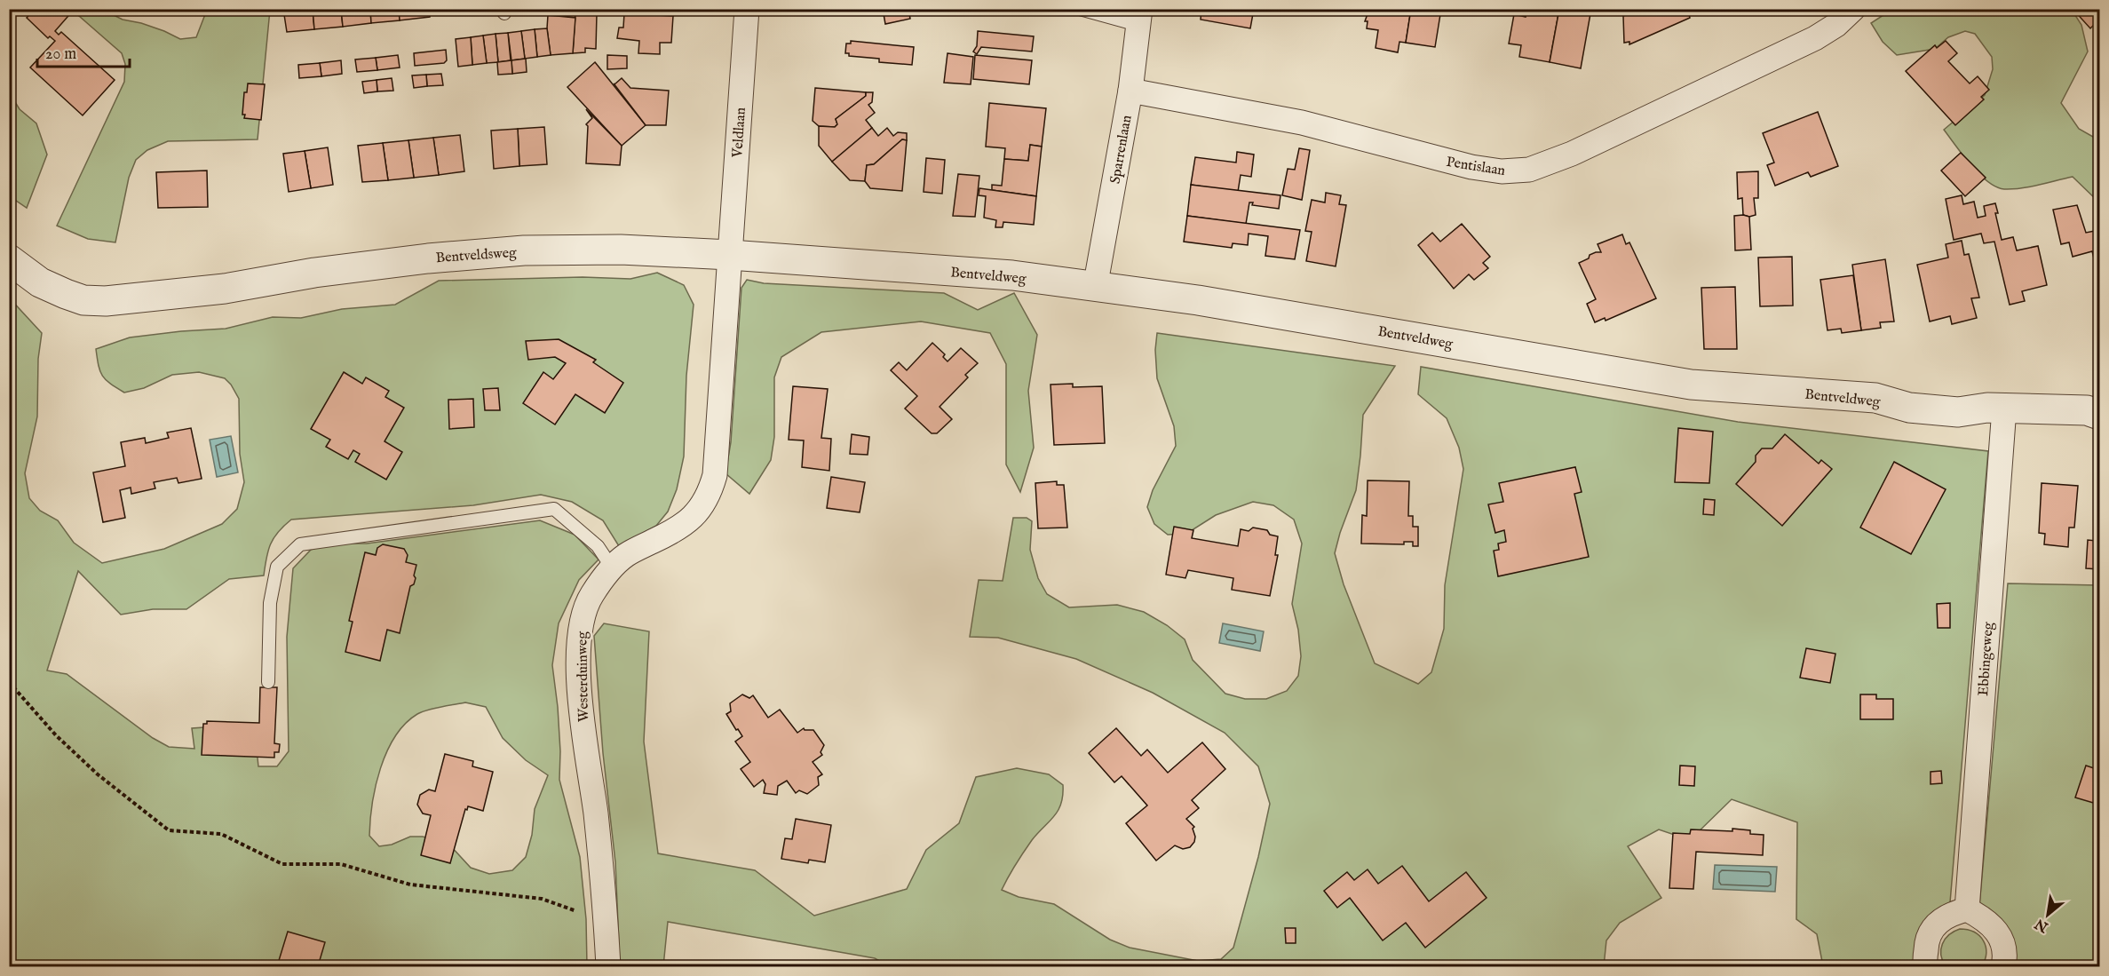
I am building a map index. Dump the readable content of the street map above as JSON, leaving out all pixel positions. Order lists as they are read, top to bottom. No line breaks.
{"streets":{"street":["Veldlaan","Sparrenlaan","Pentislaan","Bentveldsweg","Bentveldweg","Ebbingeweg","Westerduinweg"]},"crossings":[["Veldlaan","Bentveldsweg"],["Veldlaan","Bentveldweg"],["Veldlaan","Westerduinweg"],["Sparrenlaan","Pentislaan"],["Sparrenlaan","Bentveldweg"],["Bentveldsweg","Bentveldweg"],["Bentveldsweg","Westerduinweg"],["Bentveldweg","Ebbingeweg"],["Bentveldweg","Westerduinweg"]],"scale_bar":"20 m","north":"bottom left"}
